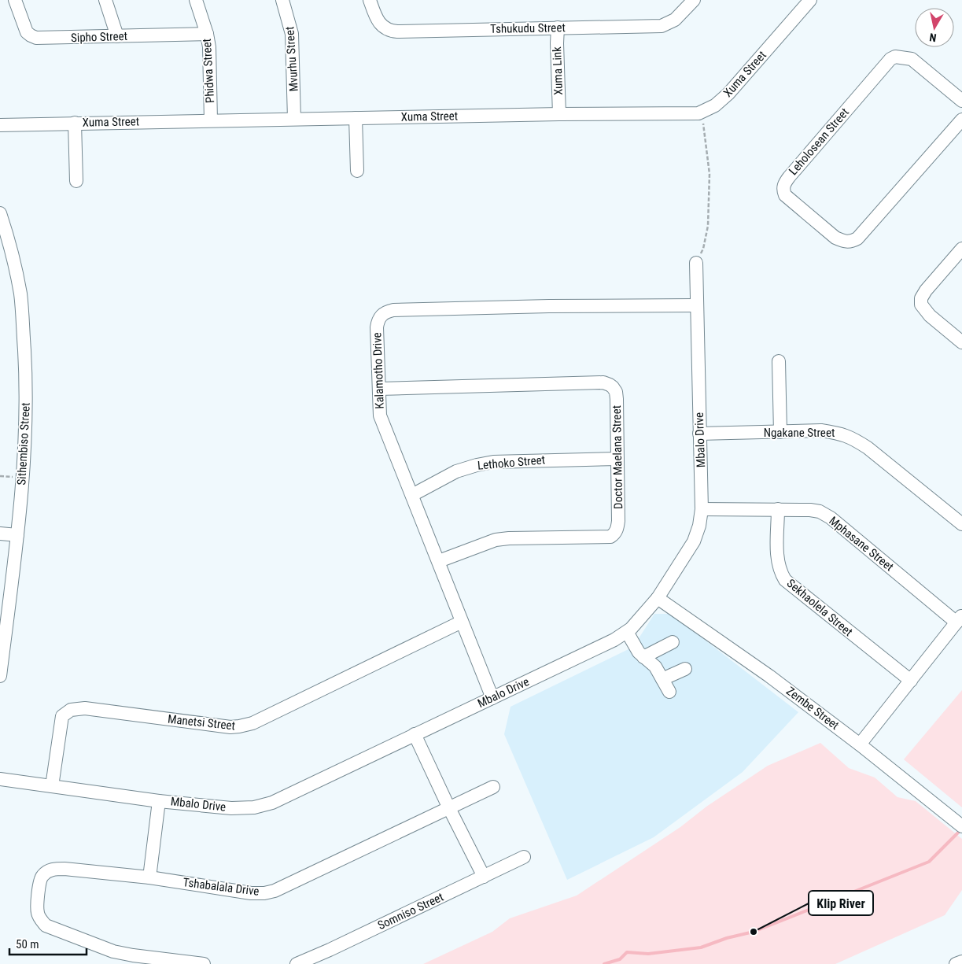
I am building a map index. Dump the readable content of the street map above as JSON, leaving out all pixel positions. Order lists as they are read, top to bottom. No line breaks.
{"streets":{"street":["Tshukudu Street","Sipho Street","Mvurhu Street","Phidwa Street","Xuma Link","Xuma Street","Leholosean Street","Kalamotho Drive","Ngakane Street","Mbalo Drive","Sithembiso Street","Doctor Maelana Street","Lethoko Street","Mphasane Street","Sekhaolela Street","Zembe Street","Manetsi Street","Tshabalala Drive","Somniso Street"]},"crossings":[["Tshukudu Street","Xuma Link"],["Sipho Street","Phidwa Street"],["Mvurhu Street","Xuma Street"],["Phidwa Street","Xuma Street"],["Xuma Link","Xuma Street"],["Kalamotho Drive","Mbalo Drive"],["Kalamotho Drive","Doctor Maelana Street"],["Kalamotho Drive","Lethoko Street"],["Kalamotho Drive","Manetsi Street"],["Ngakane Street","Mbalo Drive"],["Mbalo Drive","Mphasane Street"],["Mbalo Drive","Zembe Street"],["Mbalo Drive","Manetsi Street"],["Doctor Maelana Street","Lethoko Street"],["Mphasane Street","Sekhaolela Street"]],"places":["Klip River"],"scale_bar":"50 m","north":"bottom"}
